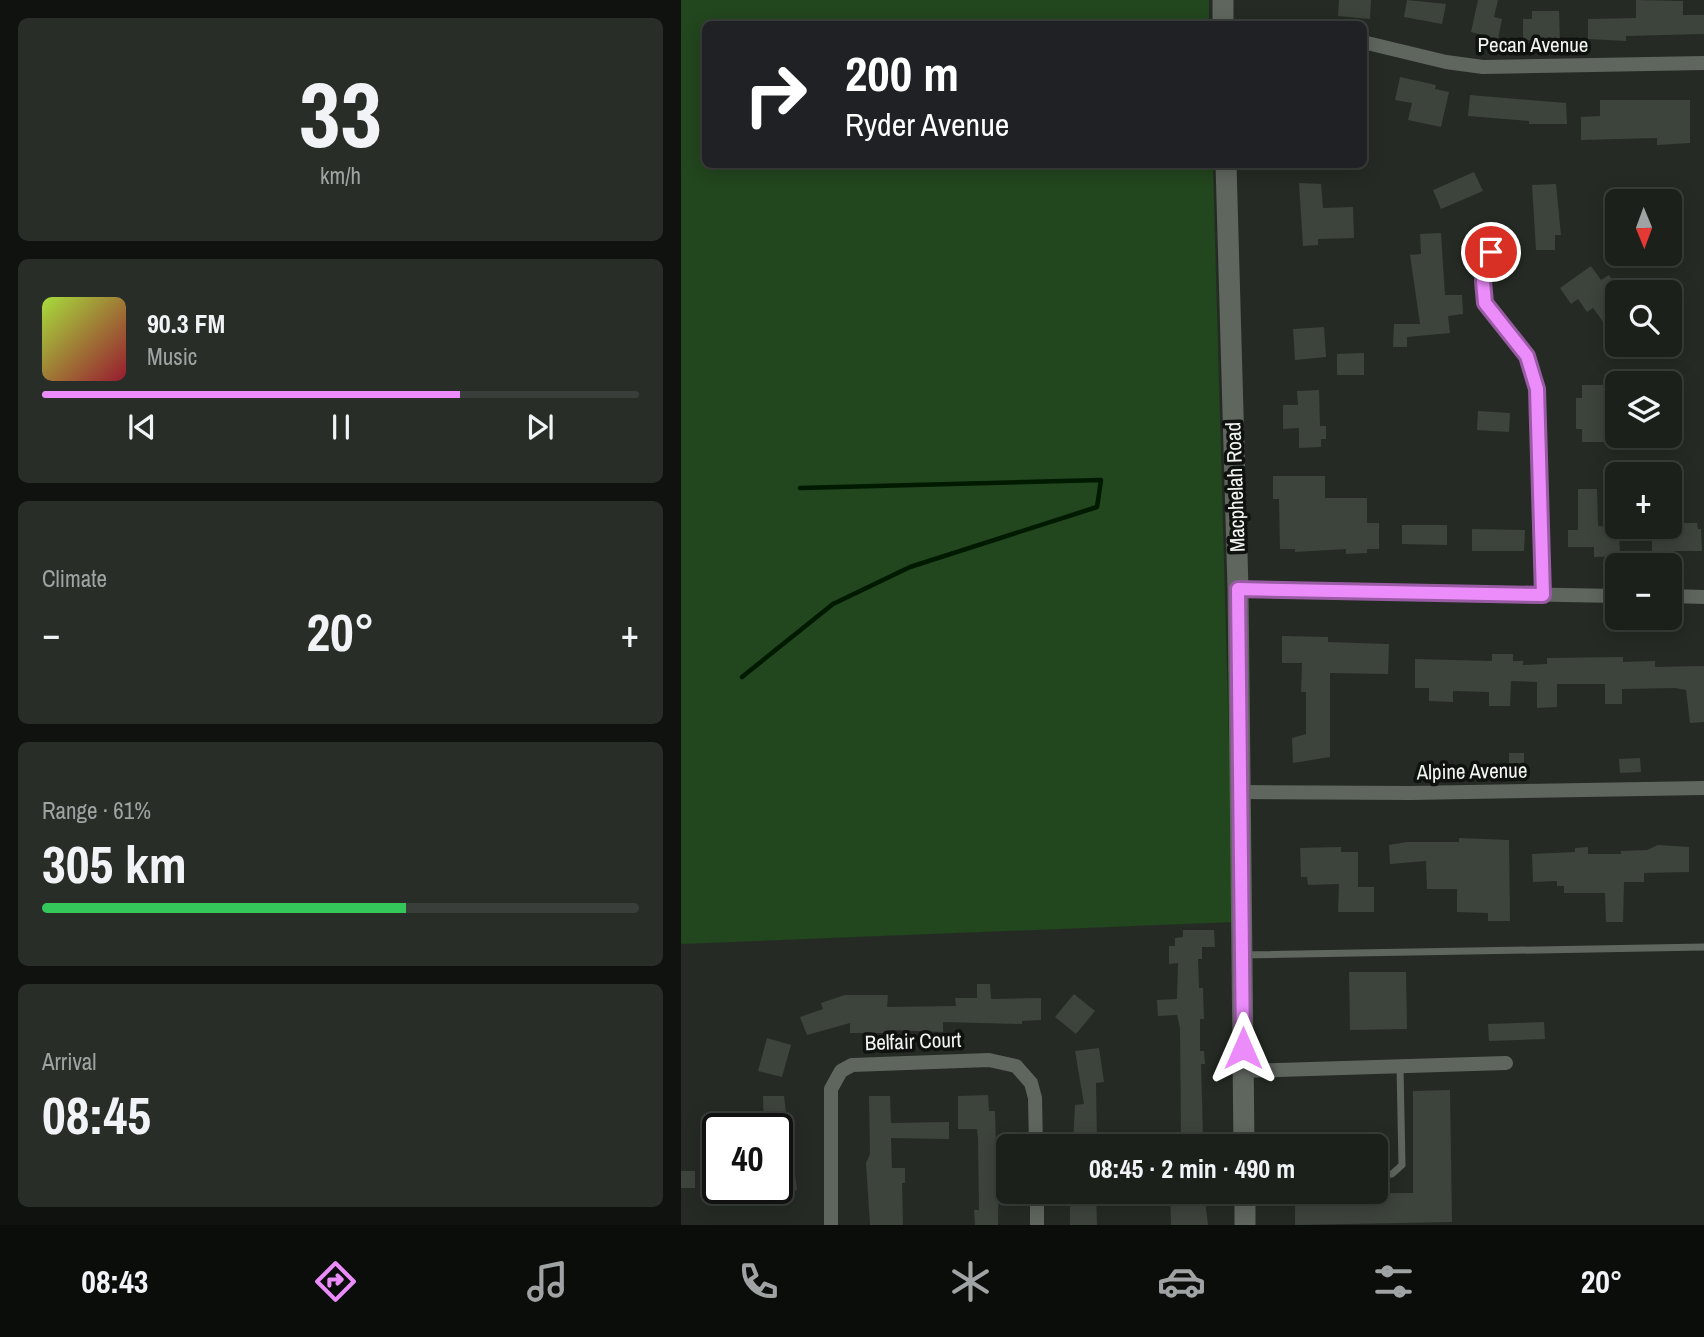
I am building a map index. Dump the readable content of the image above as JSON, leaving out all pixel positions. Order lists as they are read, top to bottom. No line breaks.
{"streets":{"street":["Pecan Avenue","Macphelah Road","Alpine Avenue","Belfair Court"]},"crossings":[["Macphelah Road","Alpine Avenue"]],"north":"bottom","page":{"tile":[["33","km/h"],"Climate",["Range · 61%","305 km"],["Arrival","08:45"]],"turn":["200 m","Ryder Avenue"],"map_buttons":["+","−"],"song":["90.3 FM","Music"],"heat":["−","20°","+"],"limit":"40","trip":"08:45 · 2 min · 490 m","tabs":["08:43","20°"]}}
